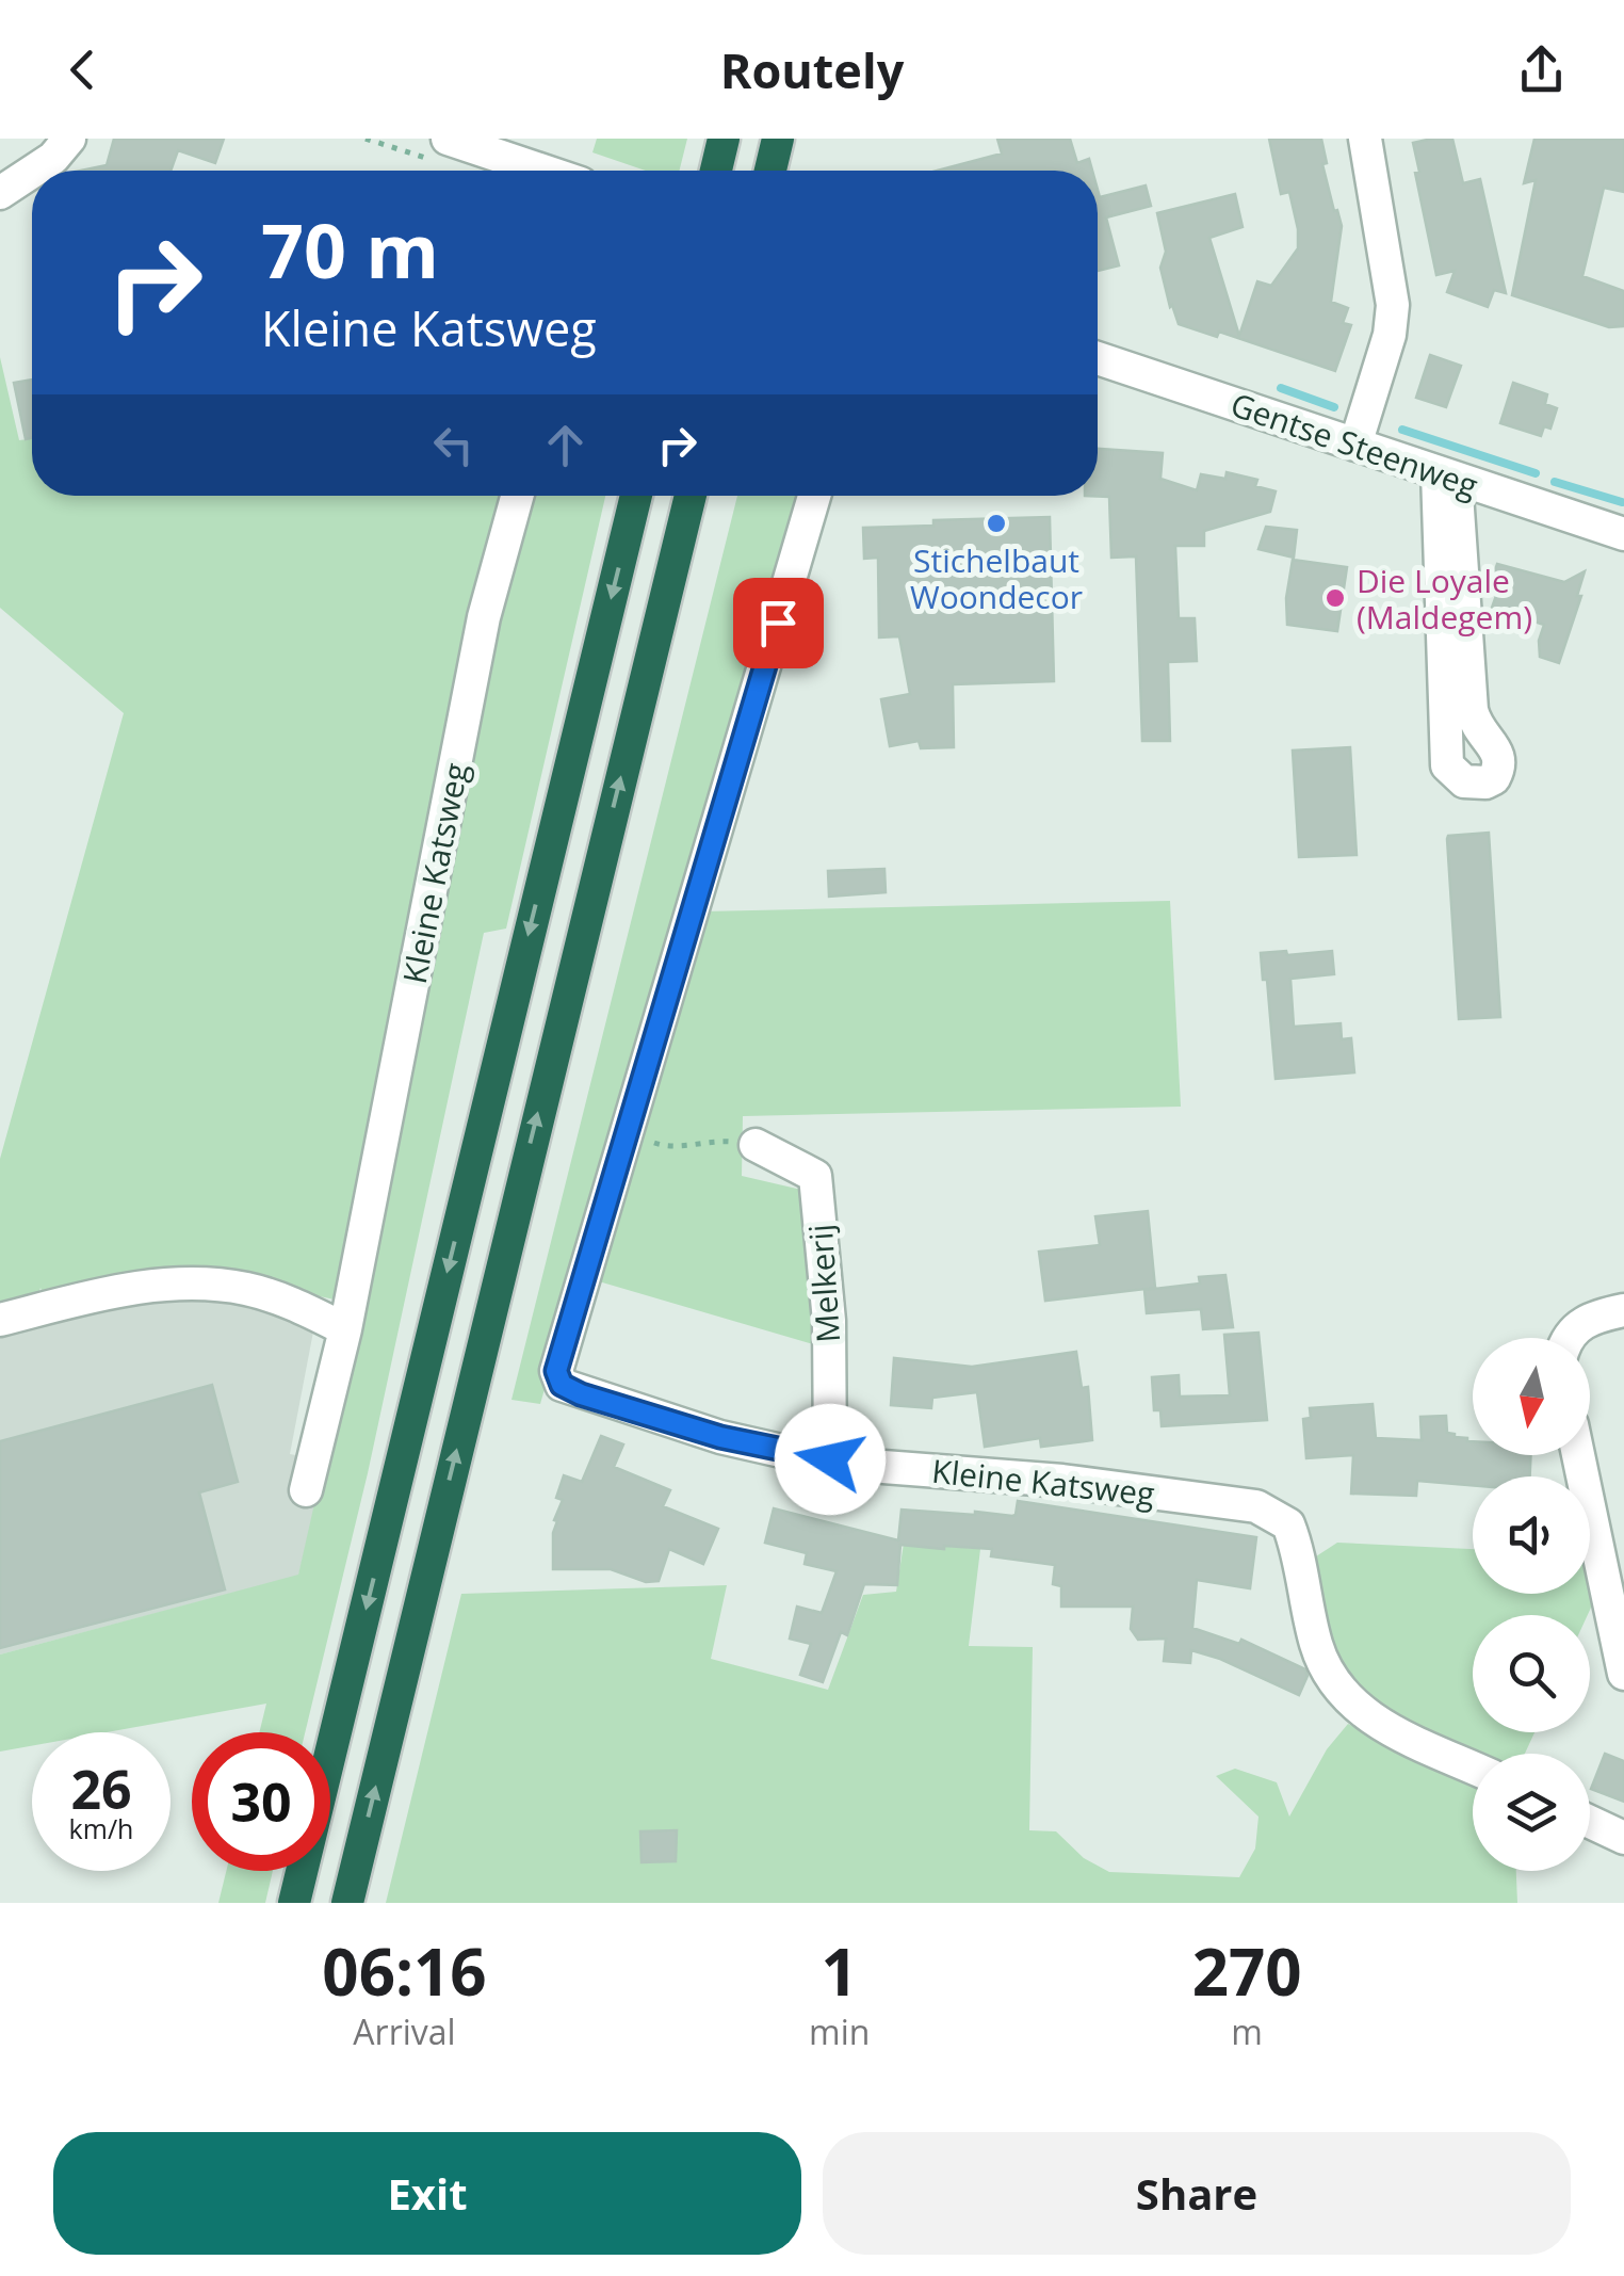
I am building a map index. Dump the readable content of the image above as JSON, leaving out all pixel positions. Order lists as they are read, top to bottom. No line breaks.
{"streets":{"street":["Gentse Steenweg","Kleine Katsweg","Melkerij"]},"crossings":[["Kleine Katsweg","Melkerij"]],"places":["Stichelbaut Woondecor","Die Loyale (Maldegem)"],"north":"bottom","page":{"header":"Routely","turn":["70 m","Kleine Katsweg"],"speed":"26 km/h","limit":"30","eta":["06:16","Arrival","1","min","270","m"],"buttons":["Exit","Share"]}}
